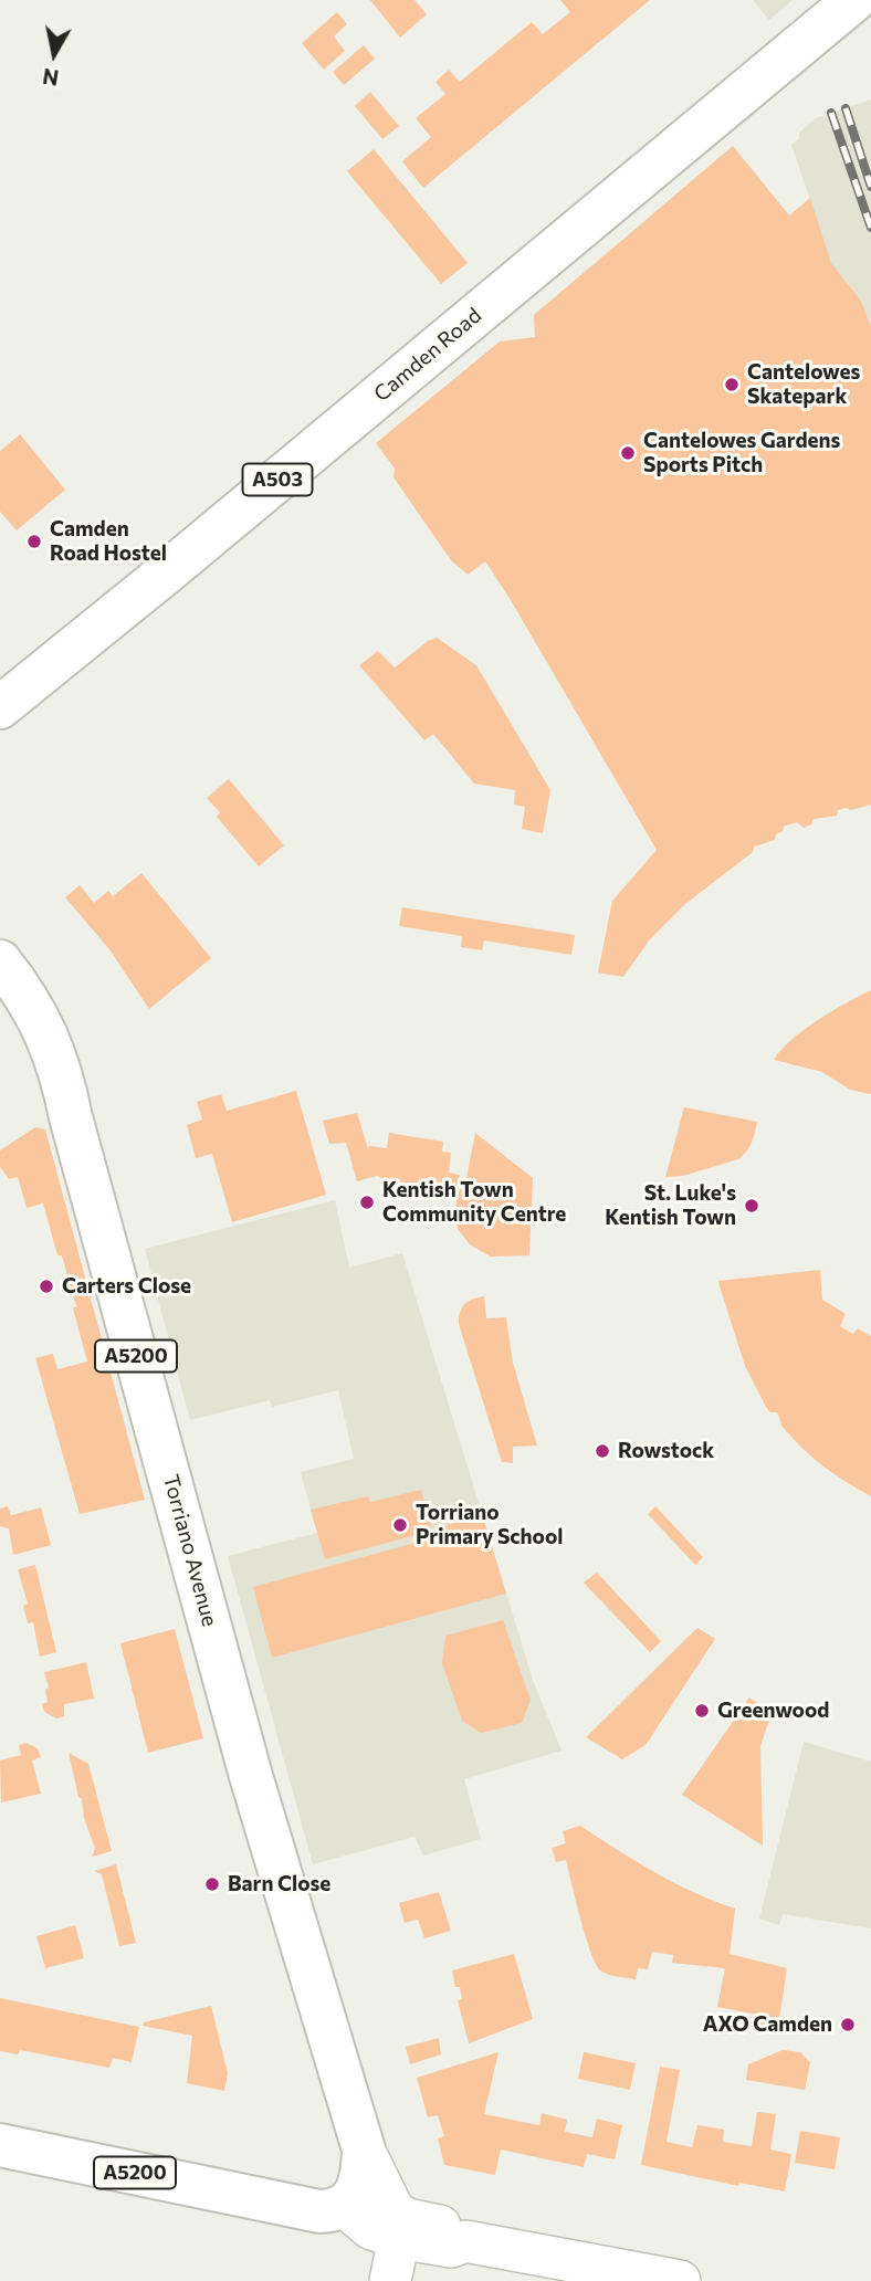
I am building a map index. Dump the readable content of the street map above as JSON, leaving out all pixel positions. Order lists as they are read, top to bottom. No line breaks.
{"streets":{"main road":["Camden Road","A503","A5200","Torriano Avenue"]},"crossings":[["A5200","Torriano Avenue"]],"places":["Cantelowes Skatepark","Cantelowes Gardens Sports Pitch","Camden Road Hostel","Kentish Town Community Centre","St. Luke's Kentish Town","Carters Close","Rowstock","Torriano Primary School","Greenwood","Barn Close","AXO Camden"],"north":"bottom"}
